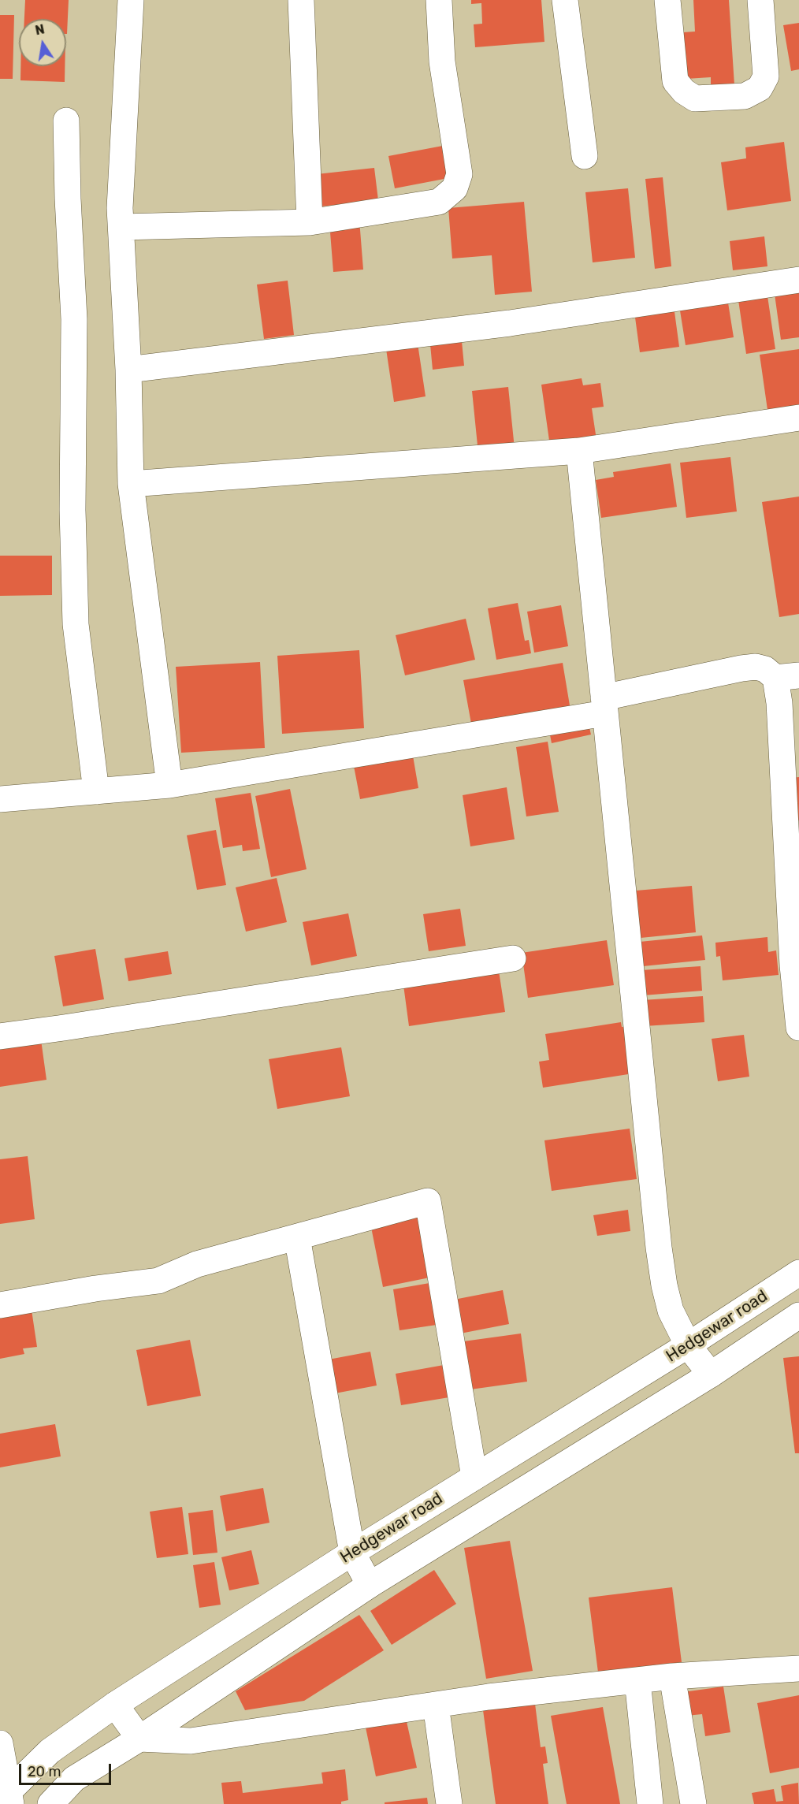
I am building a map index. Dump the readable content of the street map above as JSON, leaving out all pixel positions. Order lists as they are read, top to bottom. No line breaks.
{"streets":{"street":["Hedgewar road"]},"scale_bar":"20 m","north":"top"}
